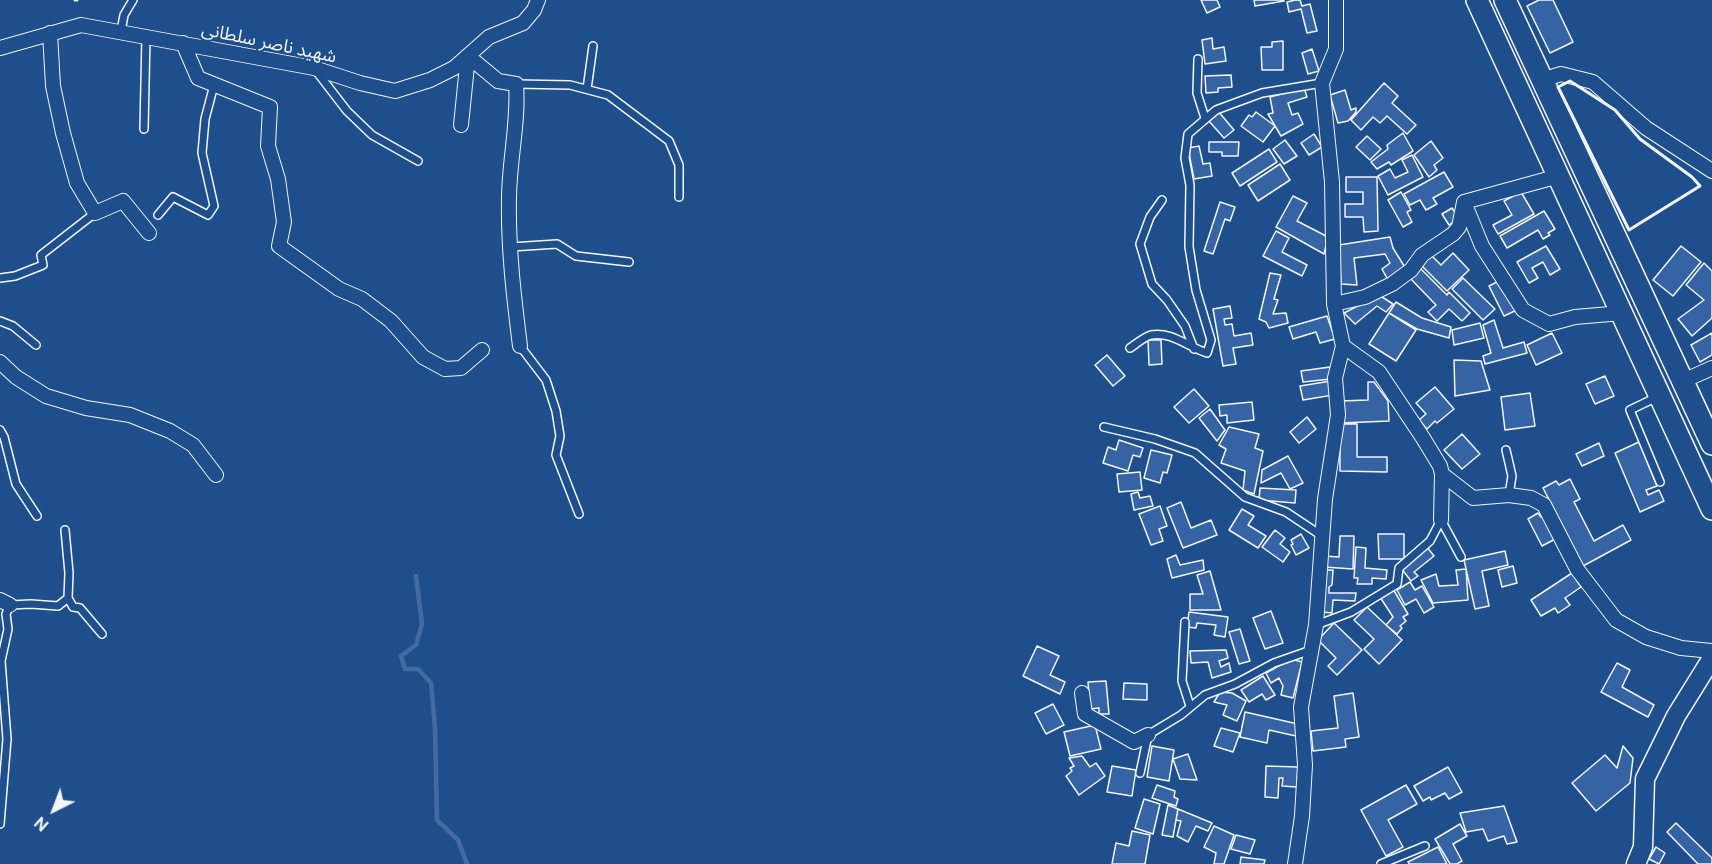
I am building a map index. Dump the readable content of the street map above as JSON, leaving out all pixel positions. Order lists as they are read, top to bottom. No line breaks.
{"streets":{"street":["شهید ناصر سلطانی"]},"north":"bottom left"}
